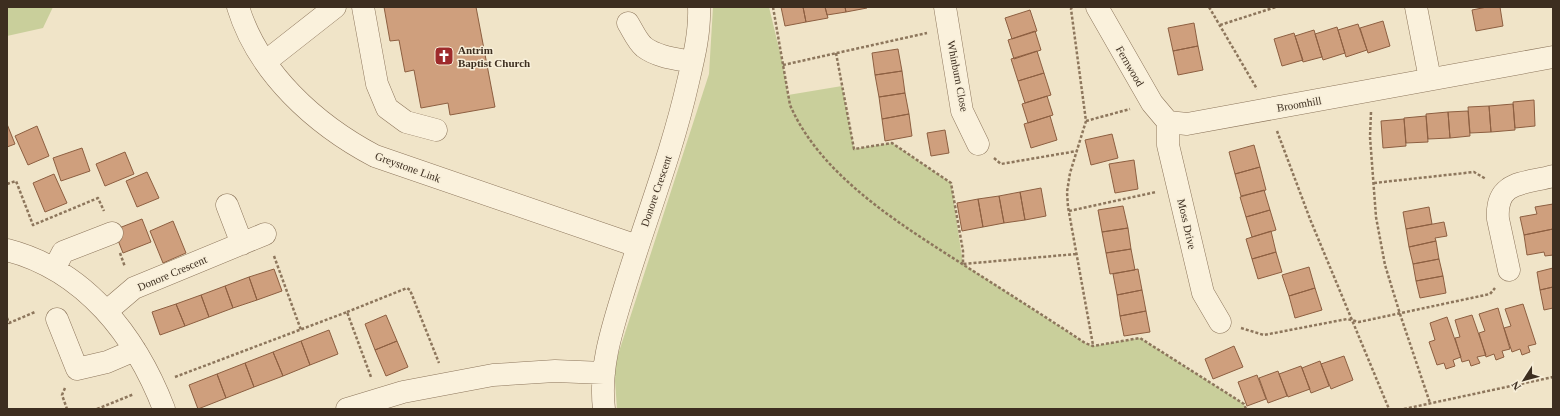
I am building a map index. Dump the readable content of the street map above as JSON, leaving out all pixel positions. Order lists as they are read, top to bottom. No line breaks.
{"streets":{"street":["Fernwood","Whinburn Close","Broomhill","Greystone Link","Donore Crescent","Moss Drive"]},"crossings":[["Fernwood","Broomhill"],["Fernwood","Moss Drive"],["Broomhill","Moss Drive"],["Greystone Link","Donore Crescent"]],"places":{"church":["Antrim Baptist Church"]},"north":"bottom left"}
